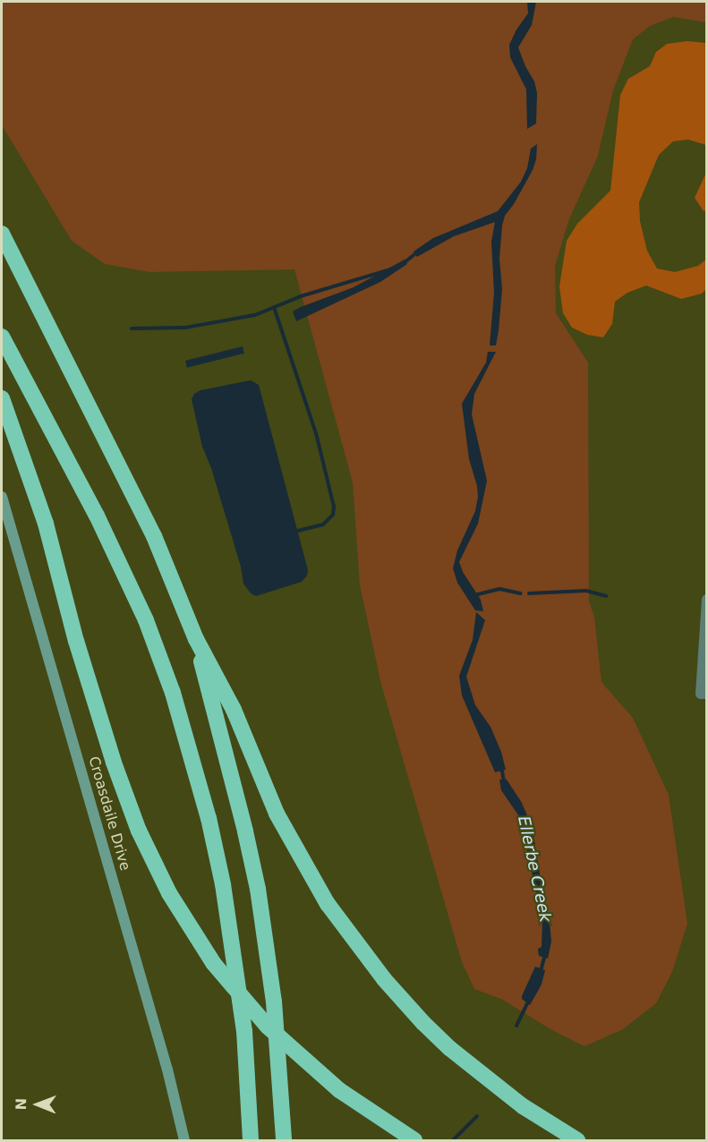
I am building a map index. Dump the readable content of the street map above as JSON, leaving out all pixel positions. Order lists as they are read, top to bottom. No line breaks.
{"streets":{"street":["Croasdaile Drive"]},"water":["Ellerbe Creek"],"north":"left"}
